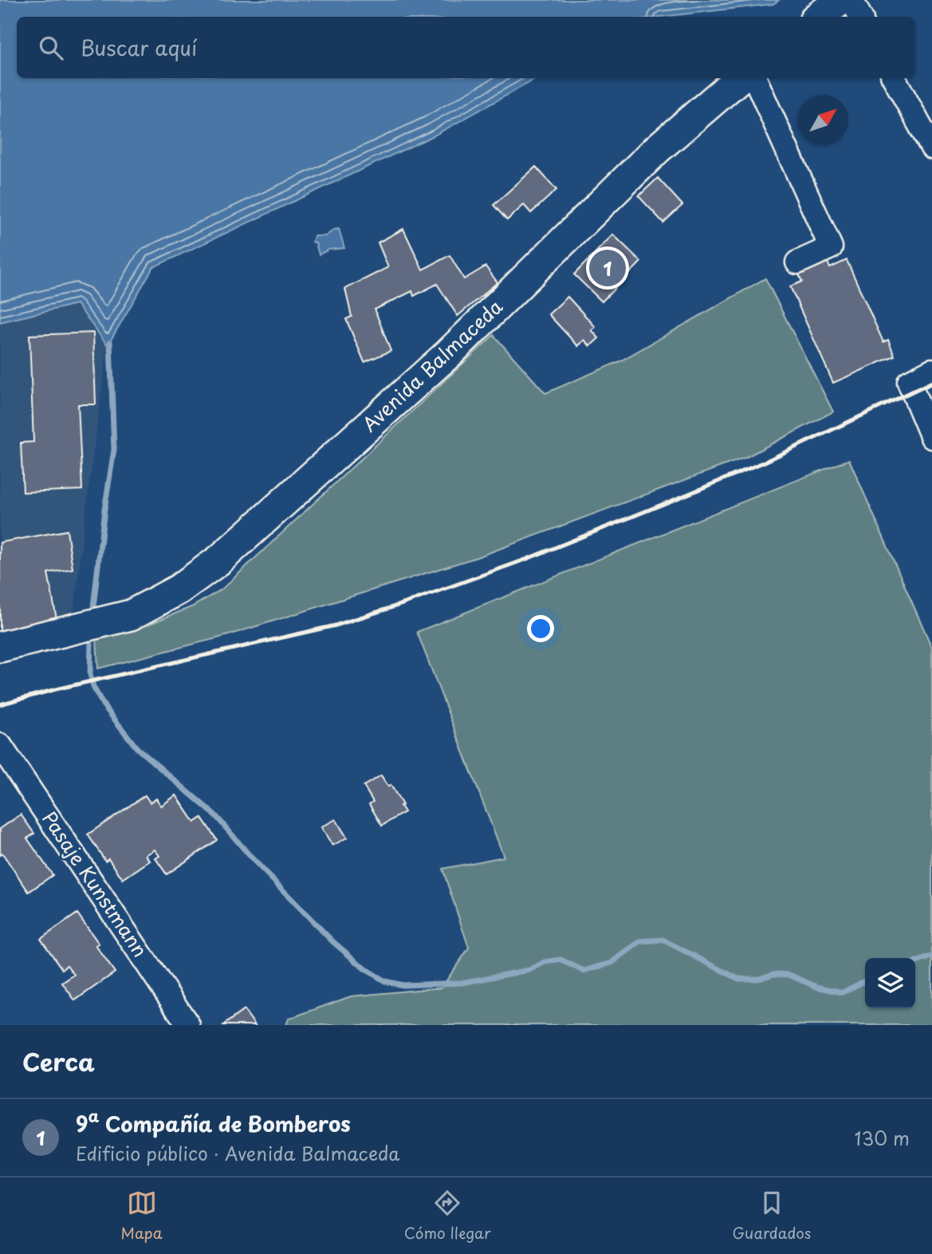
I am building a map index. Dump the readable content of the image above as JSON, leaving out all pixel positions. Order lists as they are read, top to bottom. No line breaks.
{"streets":{"main road":["Avenida Balmaceda"],"street":["Pasaje Kunstmann"]},"north":"top right","page":{"search":"Buscar aquí","pins":"1","heading":"Cerca","list":[{"mark":"1","name":"9ª Compañía de Bomberos","note":"Edificio público · Avenida Balmaceda","value":"130 m"}],"nav":["Mapa","Cómo llegar","Guardados"]}}
